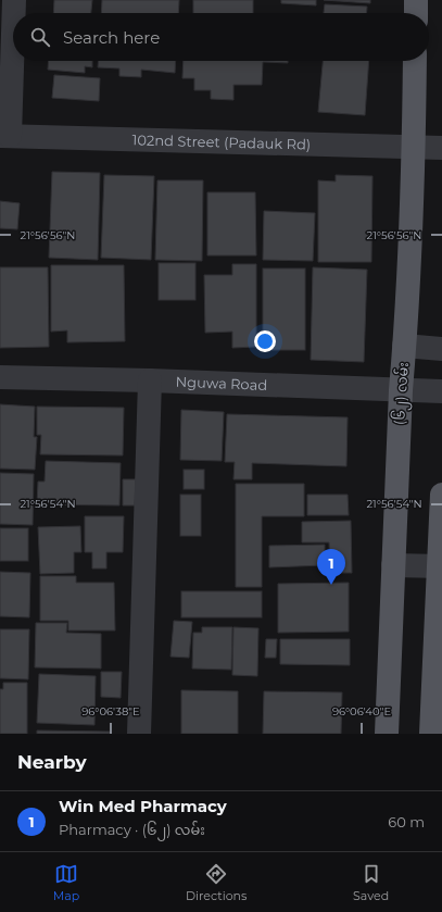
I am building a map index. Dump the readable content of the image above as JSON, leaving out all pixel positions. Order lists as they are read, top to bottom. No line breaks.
{"streets":{"main road":["(၆၂) လမ်း"],"street":["102nd Street (Padauk Rd)","Nguwa Road"]},"crossings":[["102nd Street (Padauk Rd)","(၆၂) လမ်း"],["Nguwa Road","(၆၂) လမ်း"]],"page":{"search":"Search here","pins":"1","heading":"Nearby","list":[{"mark":"1","name":"Win Med Pharmacy","note":"Pharmacy · (၆၂) လမ်း","value":"60 m"}],"nav":["Map","Directions","Saved"]},"coordinates":["21°56'56\"N","21°56'54\"N","96°06'38\"E","96°06'40\"E"]}
